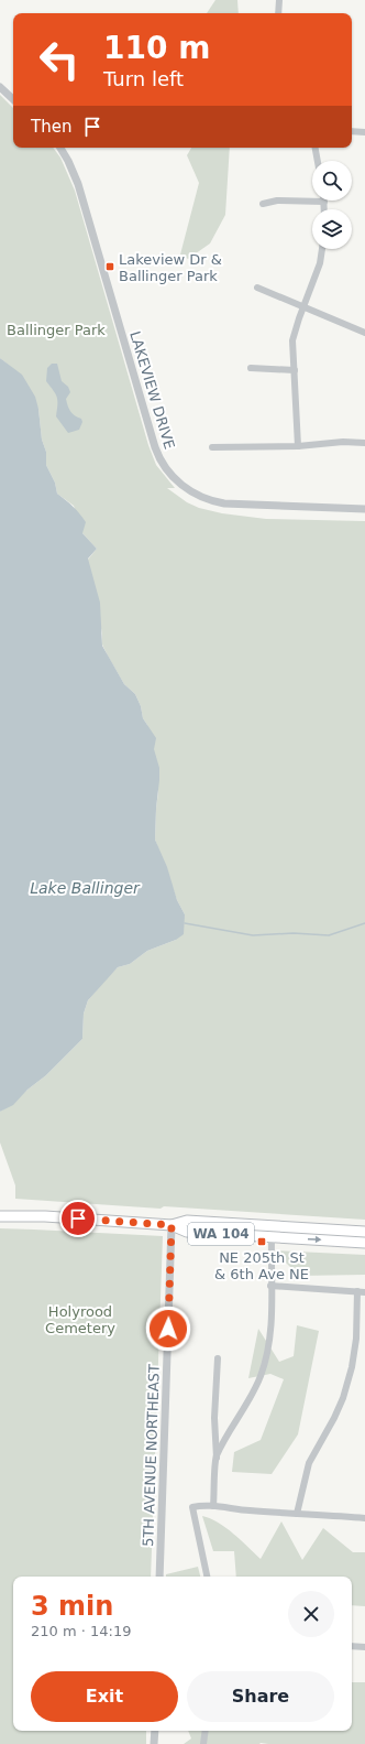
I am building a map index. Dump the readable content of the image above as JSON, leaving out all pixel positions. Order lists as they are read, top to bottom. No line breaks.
{"streets":{"main road":["WA 104"],"street":["LAKEVIEW DRIVE","5TH AVENUE NORTHEAST"]},"crossings":[["WA 104","5TH AVENUE NORTHEAST"]],"water":["Lake Ballinger"],"parks":["Ballinger Park","Holyrood Cemetery"],"places":{"transit":["Lakeview Dr & Ballinger Park","NE 205th St & 6th Ave NE"]},"page":{"turn":["110 m","Turn left"],"then":"Then","heading":["3 min","210 m · 14:19"],"buttons":["Exit","Share"]}}
